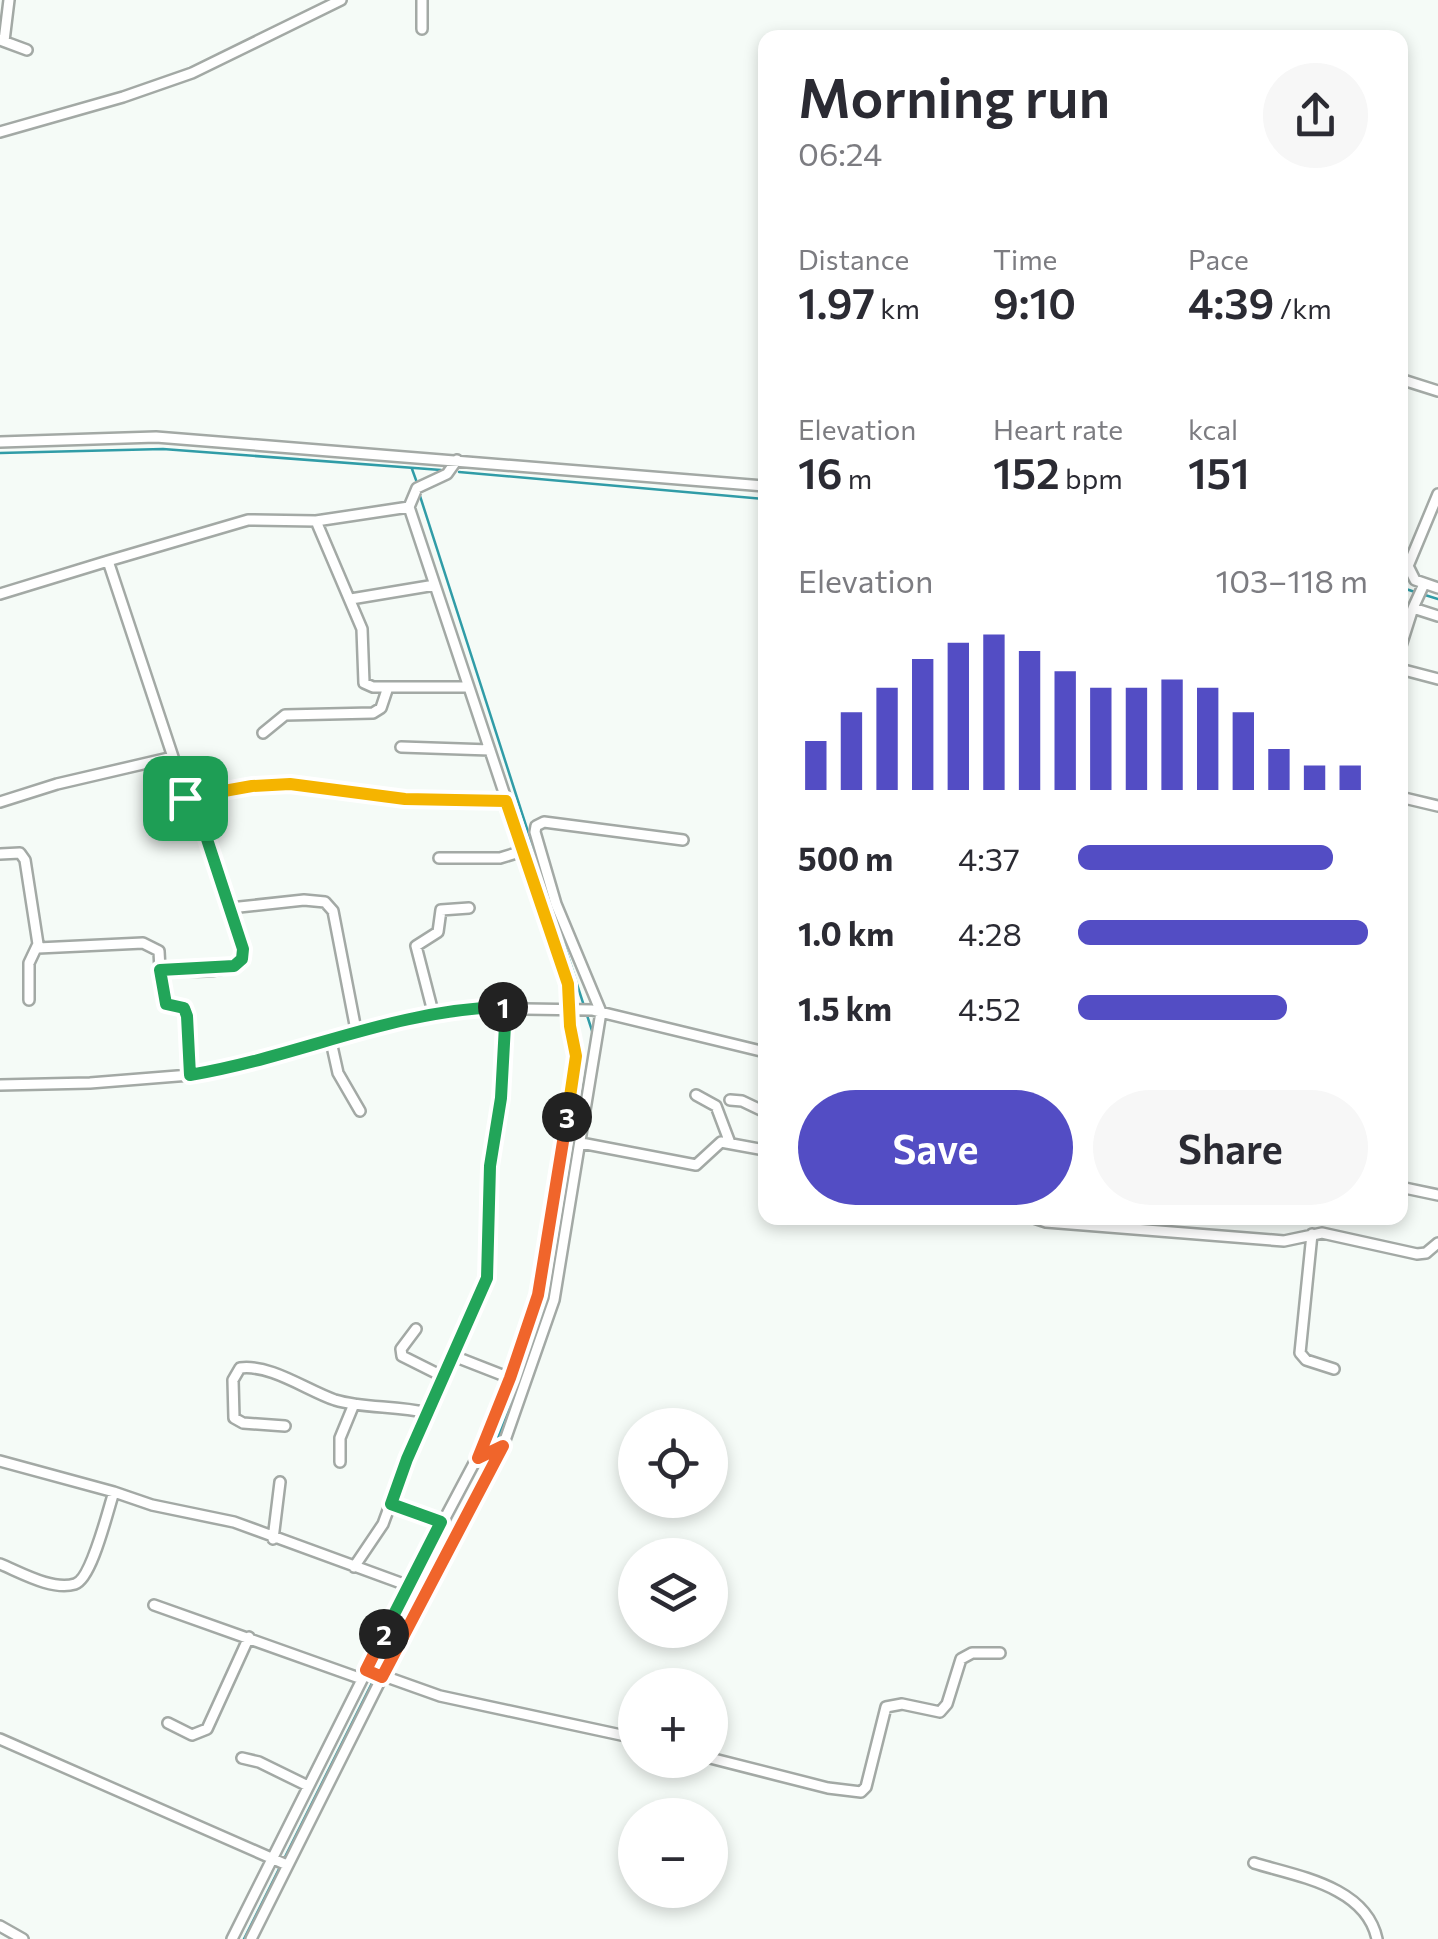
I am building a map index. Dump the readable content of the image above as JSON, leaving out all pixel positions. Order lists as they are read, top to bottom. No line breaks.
{"page":{"heading":["Morning run","06:24"],"stats":[["Distance","1.97 km"],["Time","9:10"],["Pace","4:39 /km"],["Elevation","16 m"],["Heart rate","152 bpm"],["kcal","151"]],"chart":["Elevation","103–118 m"],"list":[{"name":"500 m","note":"4:37"},{"name":"1.0 km","note":"4:28"},{"name":"1.5 km","note":"4:52"}],"pins":["1","3","2"],"buttons":["Save","Share"],"map_buttons":["+","−"]}}
